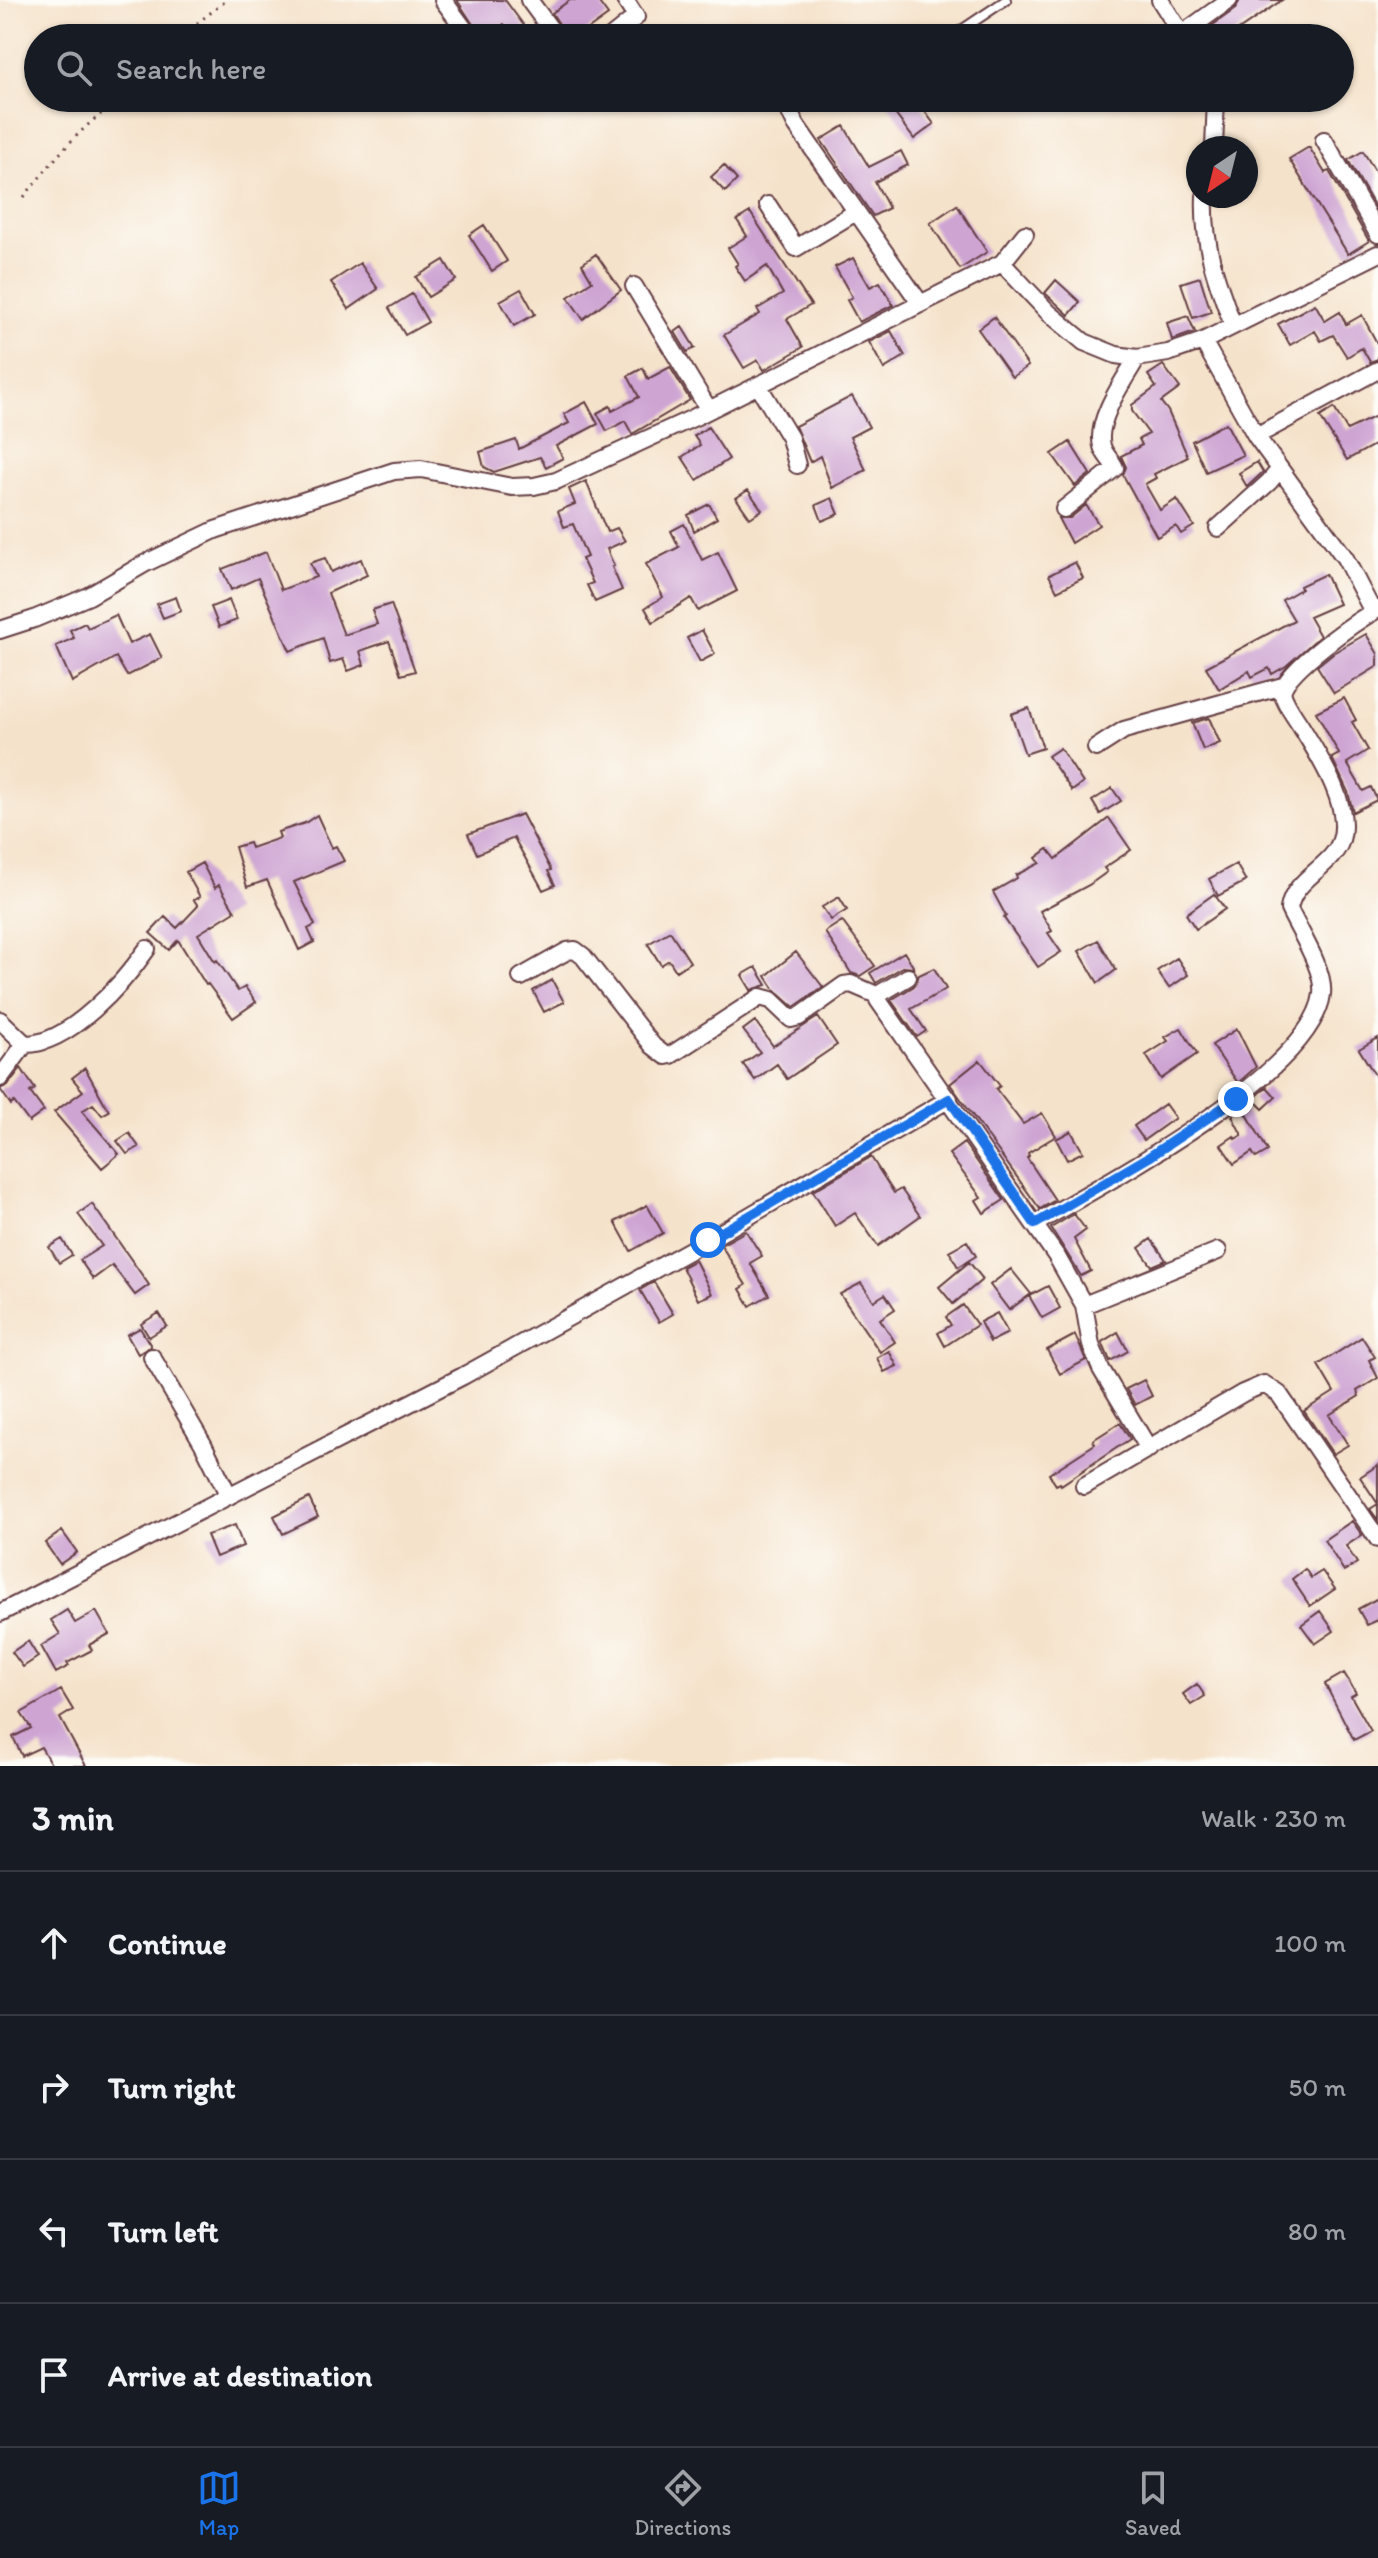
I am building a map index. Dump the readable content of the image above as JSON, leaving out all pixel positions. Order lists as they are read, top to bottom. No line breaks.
{"north":"bottom left","page":{"search":"Search here","heading":["3 min","Walk · 230 m"],"list":[["Continue","100 m"],["Turn right","50 m"],["Turn left","80 m"],"Arrive at destination"],"nav":["Map","Directions","Saved"]}}
